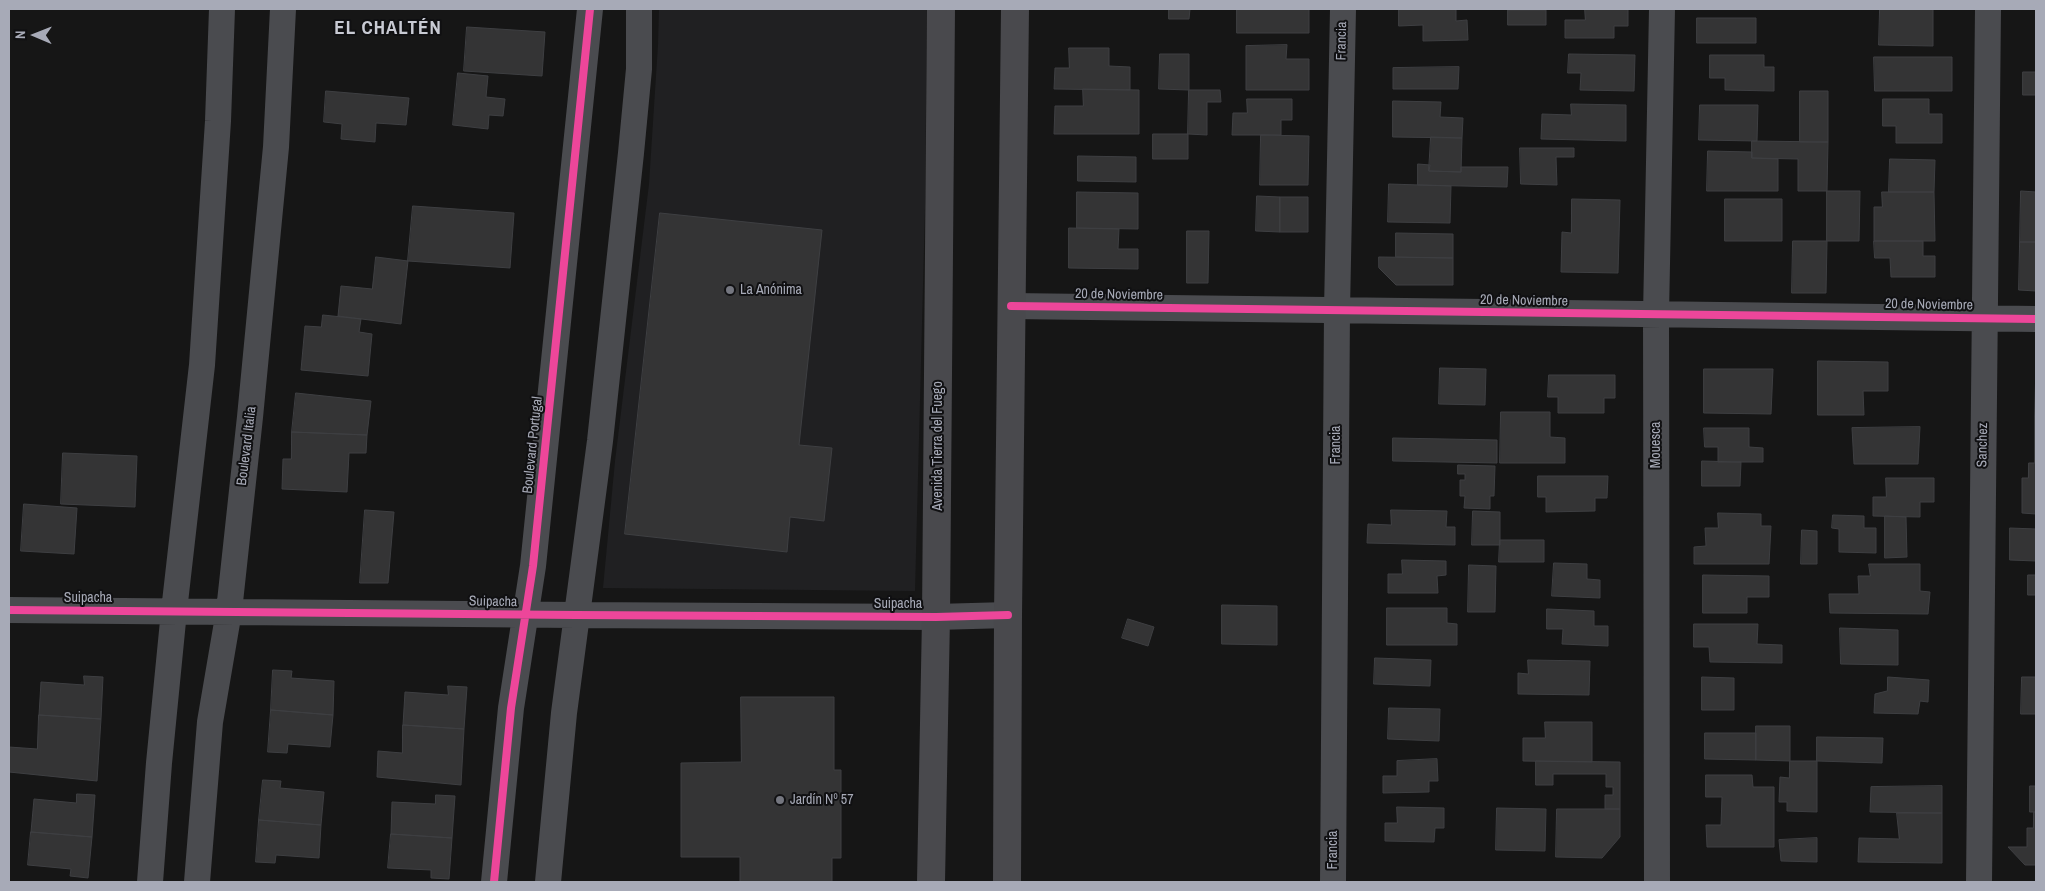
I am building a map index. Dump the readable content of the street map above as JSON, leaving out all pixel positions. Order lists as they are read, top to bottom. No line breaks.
{"streets":{"street":["Francia","20 de Noviembre","Boulevard Portugal","Mouesca","Sanchez","Boulevard Italia","Avenida Tierra del Fuego","Suipacha"]},"crossings":[["Francia","20 de Noviembre"],["20 de Noviembre","Mouesca"],["20 de Noviembre","Sanchez"],["Boulevard Portugal","Suipacha"],["Boulevard Italia","Suipacha"],["Avenida Tierra del Fuego","Suipacha"]],"districts":["EL CHALTÉN"],"places":["La Anónima","Jardín Nº 57"],"north":"left"}
